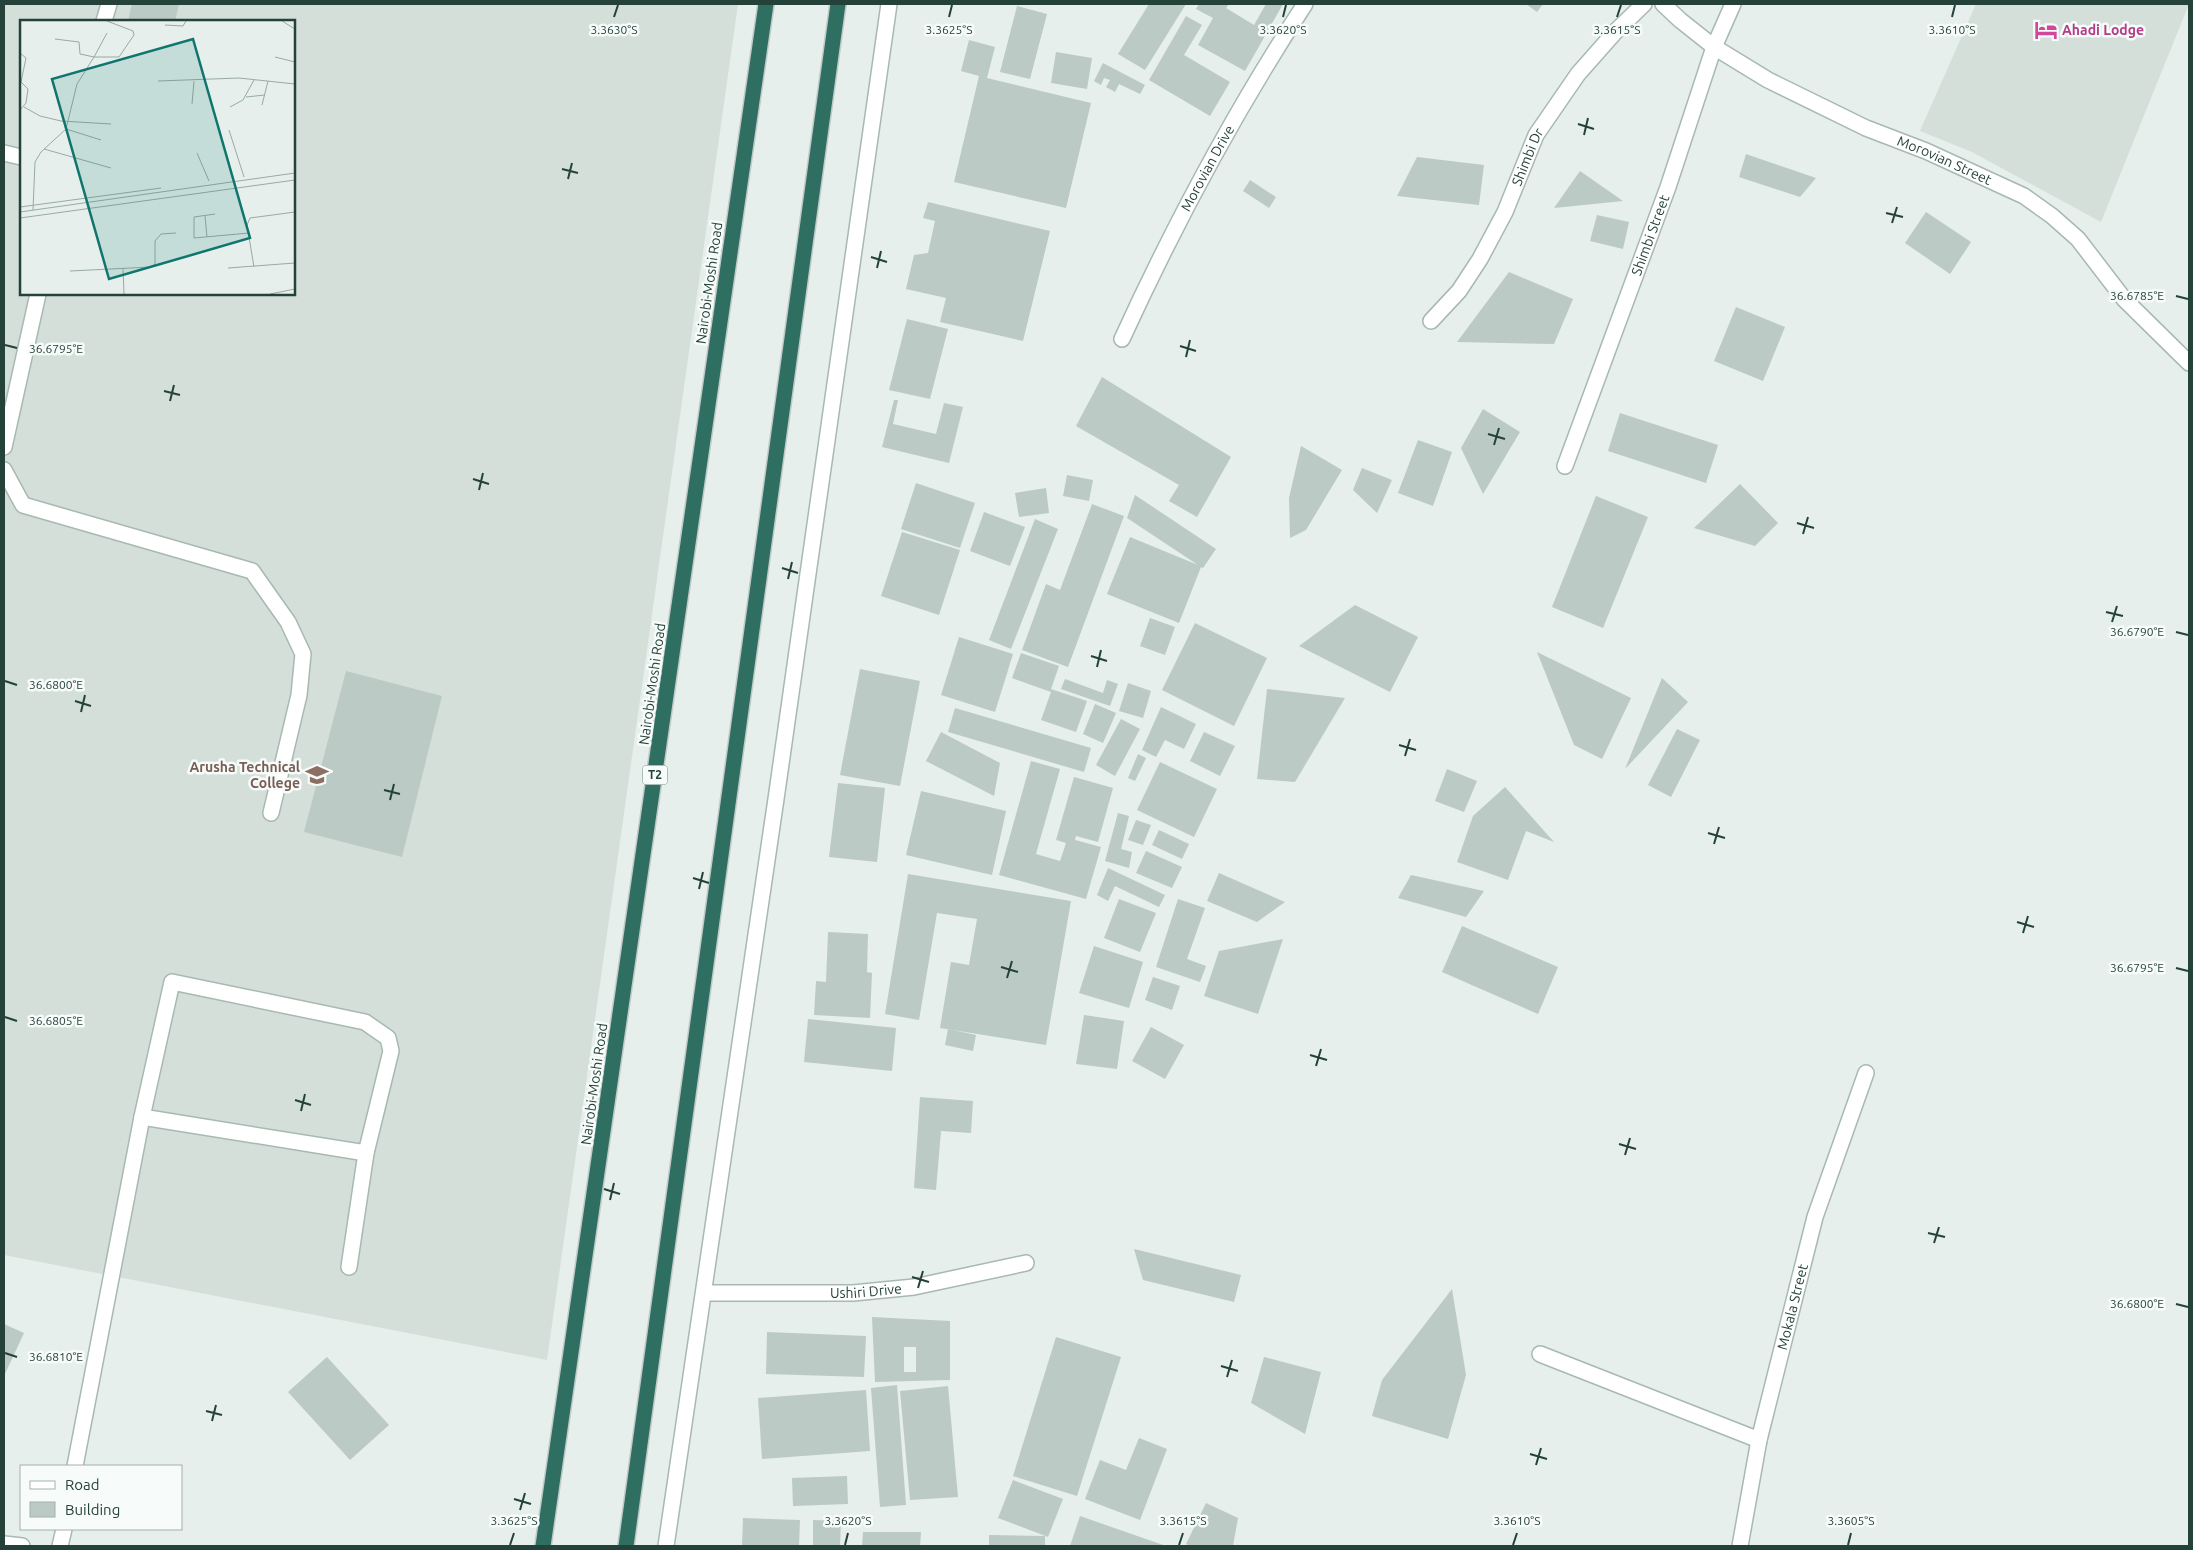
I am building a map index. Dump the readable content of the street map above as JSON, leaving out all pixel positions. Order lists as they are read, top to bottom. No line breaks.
{"streets":{"highway":["Nairobi-Moshi Road","T2"],"street":["Shimbi Dr","Morovian Street","Morovian Drive","Shimbi Street","Ushiri Drive","Mokala Street"]},"crossings":[["Morovian Street","Shimbi Street"]],"places":{"hotel":["Ahadi Lodge"],"school or university":["Arusha Technical College"]},"legend":["Road","Building"],"coordinates":["3.3630°S","3.3625°S","3.3620°S","3.3615°S","3.3610°S","36.6785°E","36.6795°E","36.6790°E","36.6800°E","36.6805°E","36.6810°E","3.3605°S"]}
